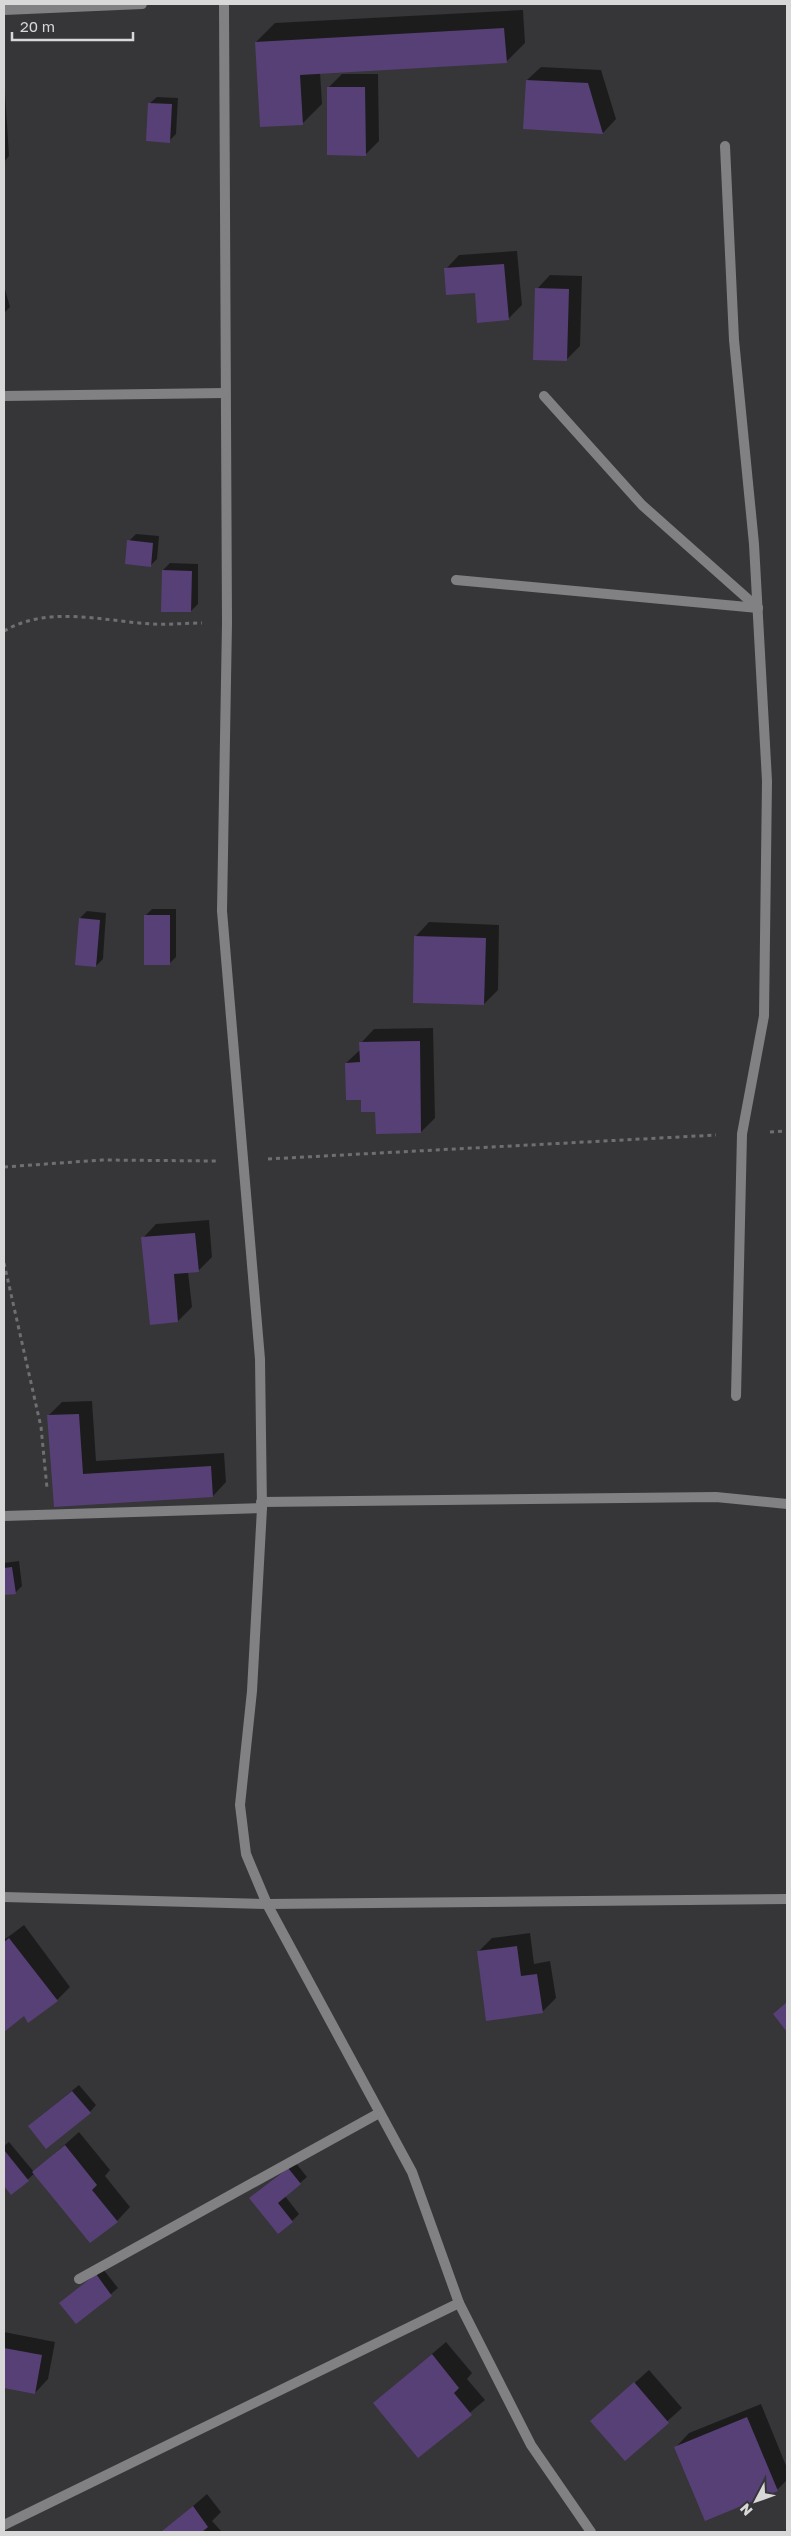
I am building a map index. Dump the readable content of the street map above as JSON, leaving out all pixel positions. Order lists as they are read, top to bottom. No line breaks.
{"scale_bar":"20 m","north":"bottom left"}
